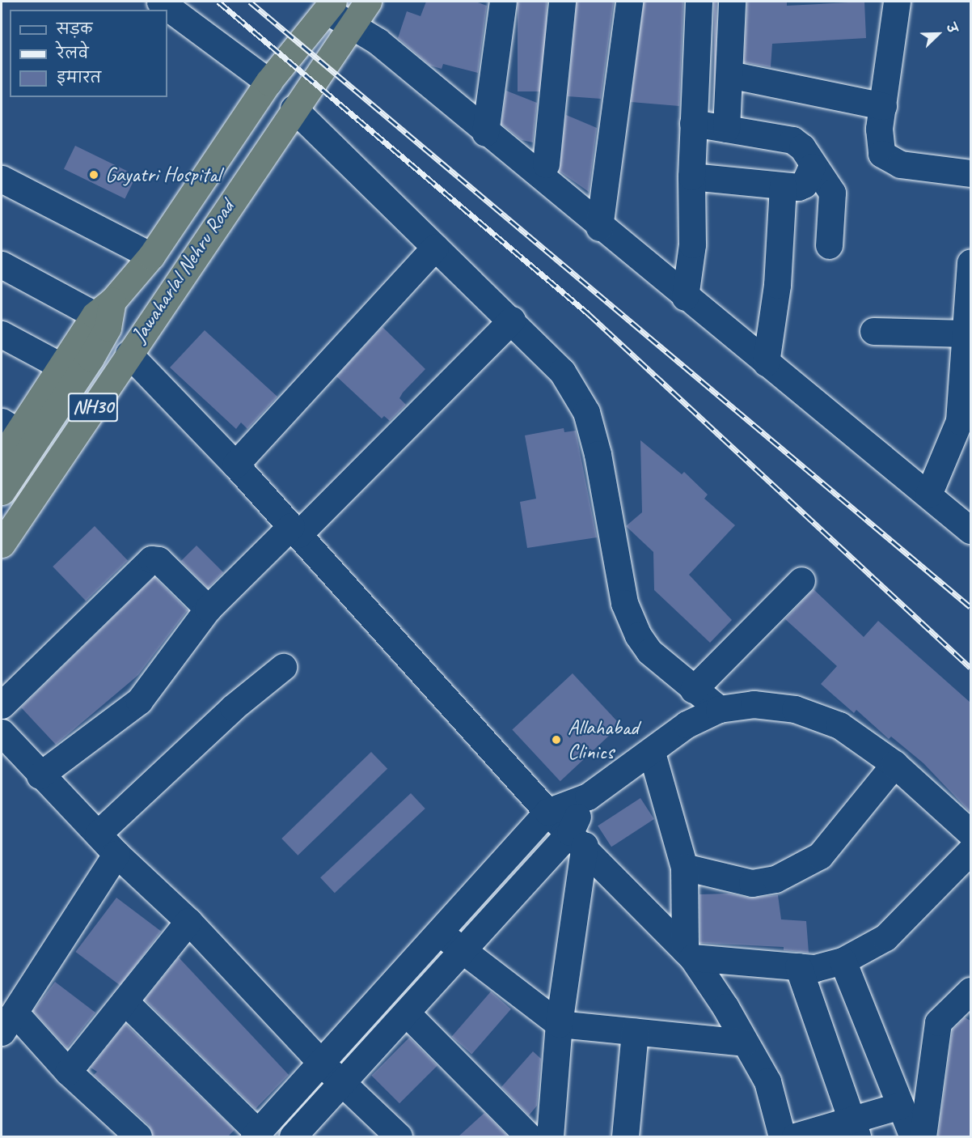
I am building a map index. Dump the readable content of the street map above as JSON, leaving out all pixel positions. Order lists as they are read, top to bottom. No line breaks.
{"streets":{"highway":["Jawaharlal Nehru Road","NH30"]},"places":["Gayatri Hospital","Allahabad Clinics"],"legend":["सड़क","रेलवे","इमारत"],"north":"top right"}
